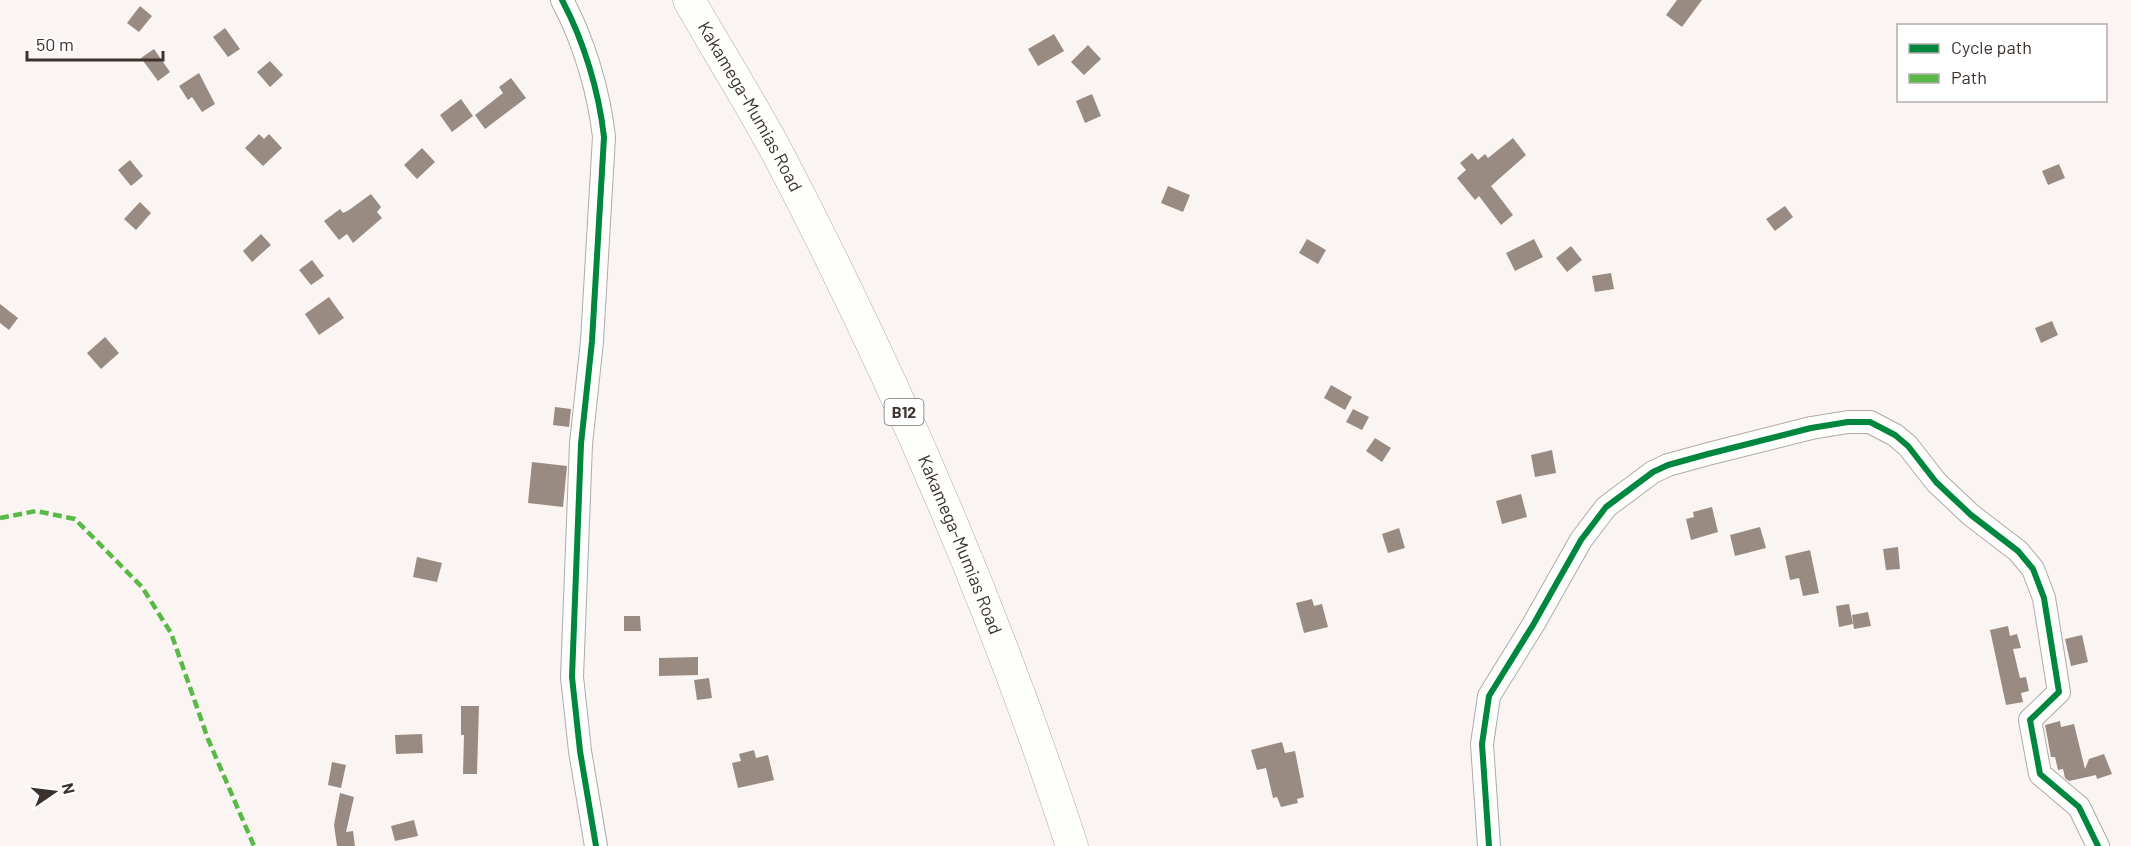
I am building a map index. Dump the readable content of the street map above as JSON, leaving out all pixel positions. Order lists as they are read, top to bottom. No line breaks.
{"streets":{"highway":["Kakamega-Mumias Road","B12"]},"legend":["Cycle path","Path"],"scale_bar":"50 m","north":"right"}
